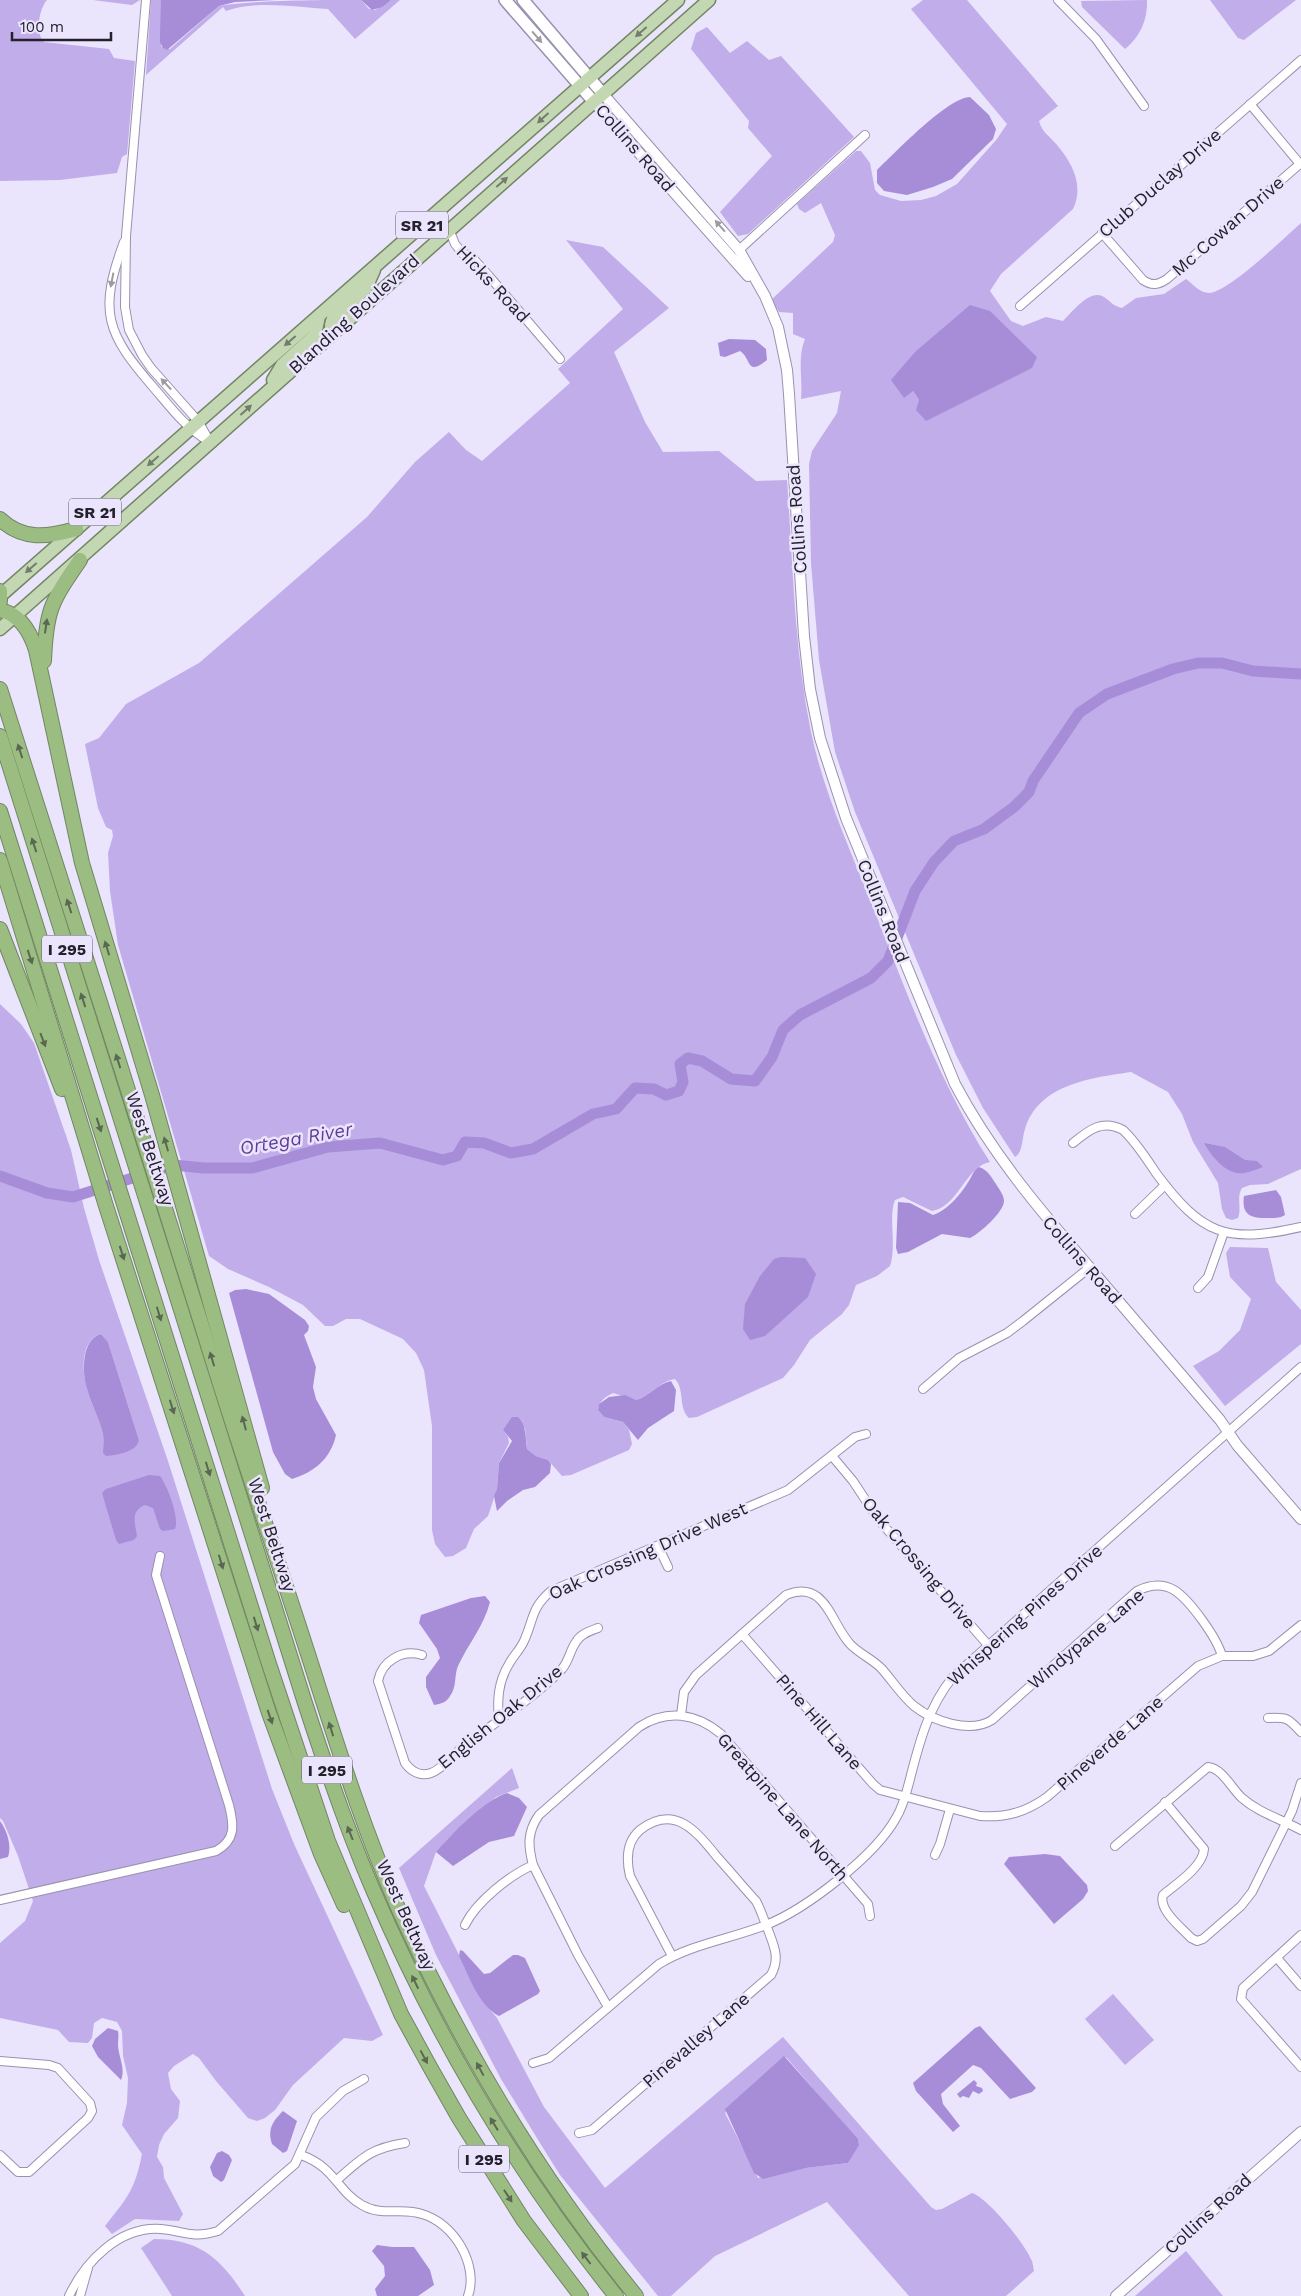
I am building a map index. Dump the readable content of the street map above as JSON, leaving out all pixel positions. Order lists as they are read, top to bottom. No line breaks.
{"streets":{"highway":["I 295","West Beltway"],"main road":["Collins Road","SR 21","Blanding Boulevard"],"street":["Club Duclay Drive","Mc Cowan Drive","Hicks Road","Oak Crossing Drive West","Oak Crossing Drive","Whispering Pines Drive","Windypane Lane","English Oak Drive","Pine Hill Lane","Pineverde Lane","Greatpine Lane North","Pinevalley Lane"]},"crossings":[["Collins Road","Blanding Boulevard"],["Collins Road","Whispering Pines Drive"],["Club Duclay Drive","Mc Cowan Drive"],["Hicks Road","Blanding Boulevard"],["Oak Crossing Drive West","Oak Crossing Drive"],["Oak Crossing Drive West","English Oak Drive"],["Oak Crossing Drive","Whispering Pines Drive"],["Whispering Pines Drive","Windypane Lane"],["Whispering Pines Drive","Pine Hill Lane"],["Whispering Pines Drive","Pineverde Lane"],["Whispering Pines Drive","Greatpine Lane North"],["Whispering Pines Drive","Pinevalley Lane"],["Windypane Lane","Pineverde Lane"],["Pine Hill Lane","Pineverde Lane"]],"water":["Ortega River"],"scale_bar":"100 m"}
